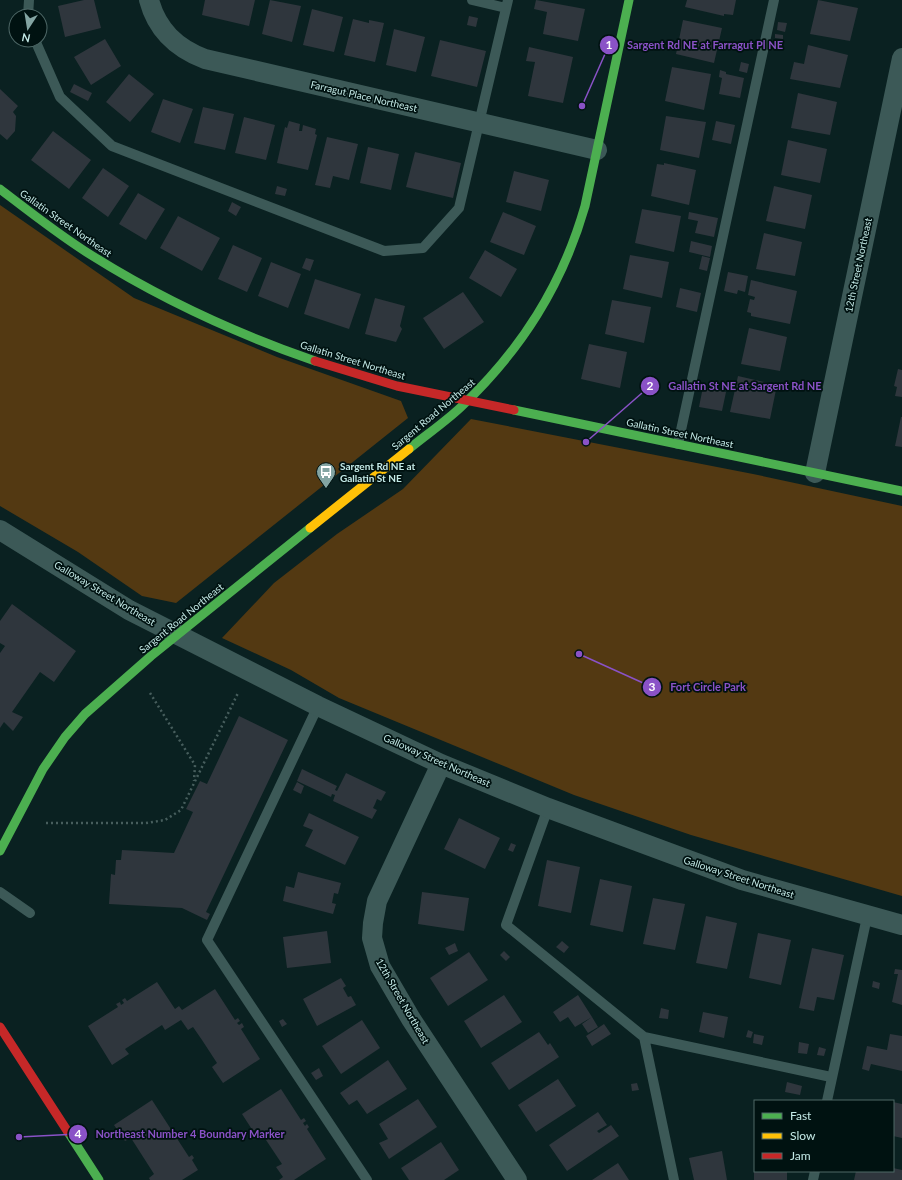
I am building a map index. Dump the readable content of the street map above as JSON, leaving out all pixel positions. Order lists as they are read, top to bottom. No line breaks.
{"streets":{"street":["Farragut Place Northeast","Gallatin Street Northeast","12th Street Northeast","Sargent Road Northeast","Galloway Street Northeast"]},"crossings":[["Farragut Place Northeast","Sargent Road Northeast"],["Gallatin Street Northeast","12th Street Northeast"],["Gallatin Street Northeast","Sargent Road Northeast"],["12th Street Northeast","Galloway Street Northeast"],["Sargent Road Northeast","Galloway Street Northeast"]],"places":{"other":["Sargent Rd NE at Farragut Pl NE","Gallatin St NE at Sargent Rd NE","Fort Circle Park","Northeast Number 4 Boundary Marker"],"bus stop":["Sargent Rd NE at Gallatin St NE"]},"legend":["Fast","Slow","Jam"],"north":"bottom"}
